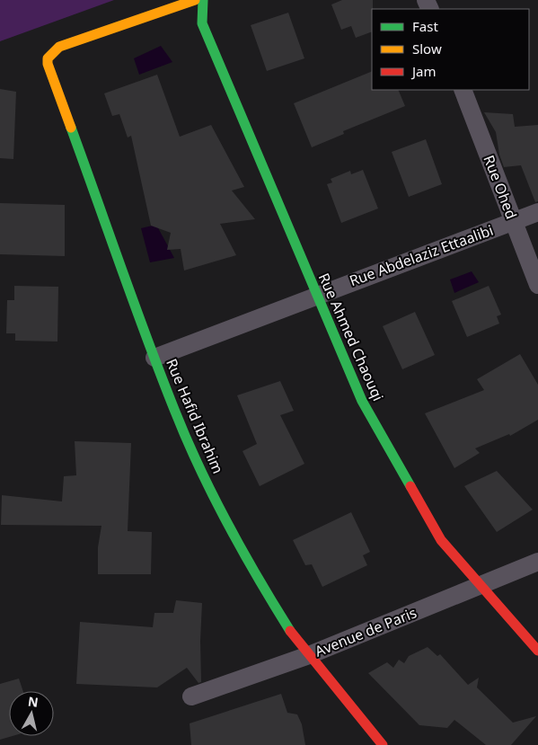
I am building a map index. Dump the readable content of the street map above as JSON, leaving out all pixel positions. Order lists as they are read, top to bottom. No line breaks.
{"streets":{"street":["Rue Ohed","Rue Abdelaziz Ettaalibi","Rue Ahmed Chaouqi","Rue Hafid Ibrahim","Avenue de Paris"]},"crossings":[["Rue Ohed","Rue Abdelaziz Ettaalibi"],["Rue Abdelaziz Ettaalibi","Rue Ahmed Chaouqi"],["Rue Abdelaziz Ettaalibi","Rue Hafid Ibrahim"],["Rue Ahmed Chaouqi","Avenue de Paris"],["Rue Hafid Ibrahim","Avenue de Paris"]],"legend":["Fast","Slow","Jam"],"north":"top"}
